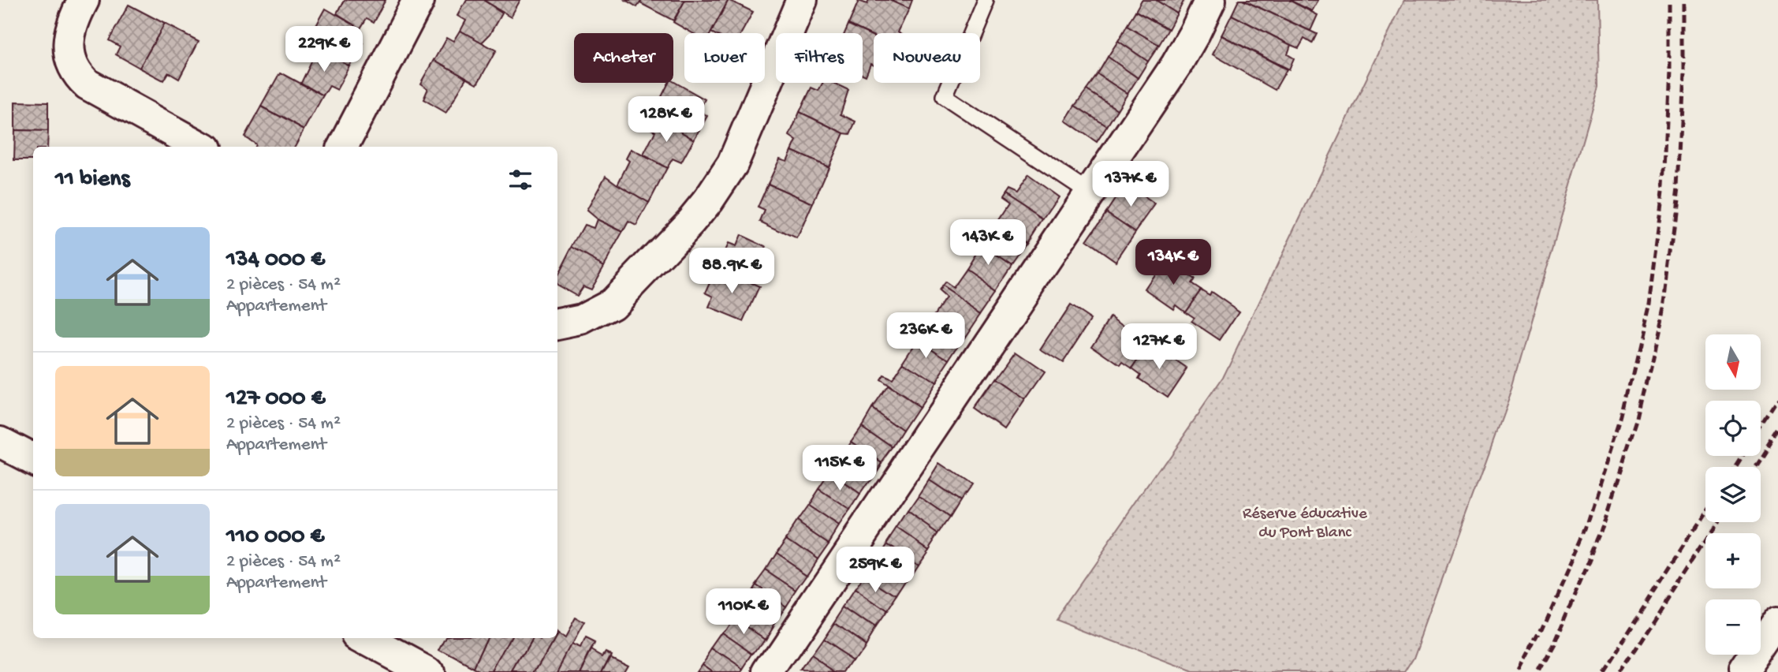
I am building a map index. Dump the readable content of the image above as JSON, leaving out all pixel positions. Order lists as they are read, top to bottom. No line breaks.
{"parks":["Réserve éducative du Pont Blanc"],"north":"bottom","page":{"price":["229K €","128K €","137K €","143K €","134K €","88.9K €","236K €","127K €","115K €","259K €","110K €"],"chip":["Acheter","Louer","Filtres","Nouveau"],"heading":"11 biens","list":[{"name":"134 000 €","note":"2 pièces · 54 m² · Appartement"},{"name":"127 000 €","note":"2 pièces · 54 m² · Appartement"},{"name":"110 000 €","note":"2 pièces · 54 m² · Appartement"}],"map_buttons":["+","−"]}}
